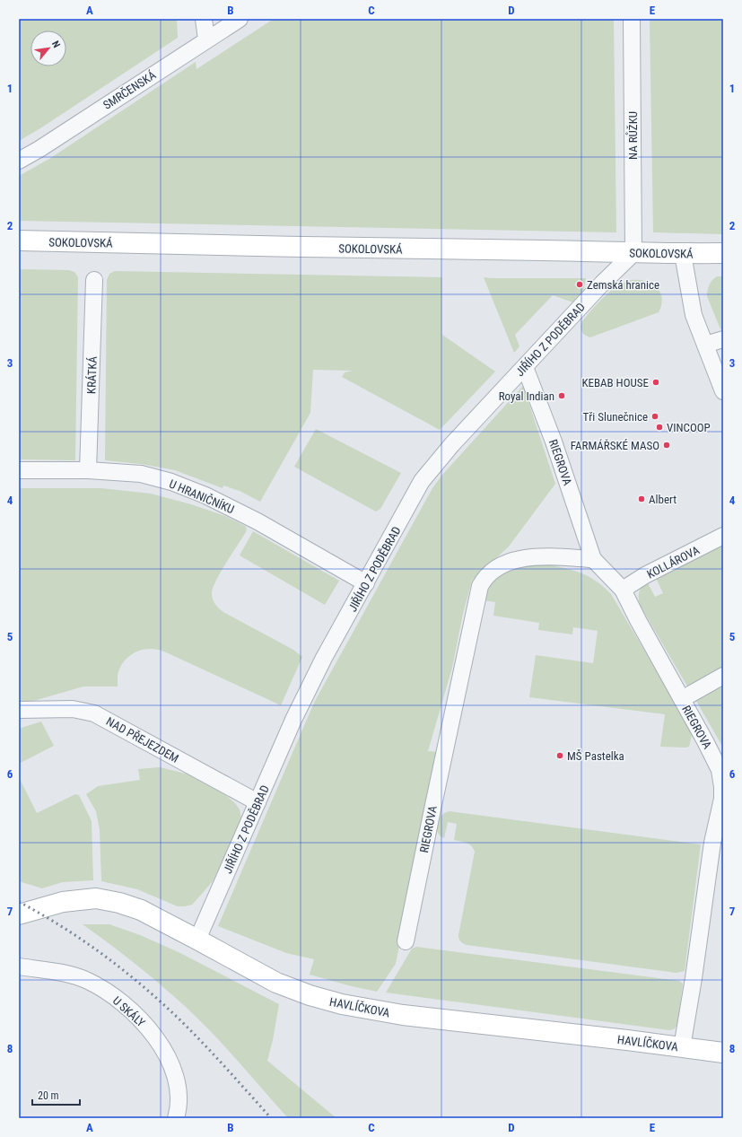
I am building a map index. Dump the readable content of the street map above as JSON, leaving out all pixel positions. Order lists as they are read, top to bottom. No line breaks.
{"streets":{"street":["SMRČENSKÁ","NA RŮŽKU","SOKOLOVSKÁ","JIŘÍHO Z PODĚBRAD","KRÁTKÁ","RIEGROVA","U HRANIČNÍKU","KOLLÁROVA","NAD PŘEJEZDEM","HAVLÍČKOVA","U SKÁLY"]},"crossings":[["NA RŮŽKU","SOKOLOVSKÁ"],["NA RŮŽKU","JIŘÍHO Z PODĚBRAD"],["SOKOLOVSKÁ","JIŘÍHO Z PODĚBRAD"],["JIŘÍHO Z PODĚBRAD","RIEGROVA"],["JIŘÍHO Z PODĚBRAD","U HRANIČNÍKU"],["JIŘÍHO Z PODĚBRAD","NAD PŘEJEZDEM"],["JIŘÍHO Z PODĚBRAD","HAVLÍČKOVA"],["KRÁTKÁ","U HRANIČNÍKU"],["RIEGROVA","KOLLÁROVA"],["RIEGROVA","HAVLÍČKOVA"]],"places":["Zemská hranice","KEBAB HOUSE","Royal Indian","Tři Slunečnice","VINCOOP","FARMÁŘSKÉ MASO","Albert","MŠ Pastelka"],"scale_bar":"20 m","north":"top right","grid":{"columns":["A","B","C","D","E"],"rows":["1","2","3","4","5","6","7","8"]}}
